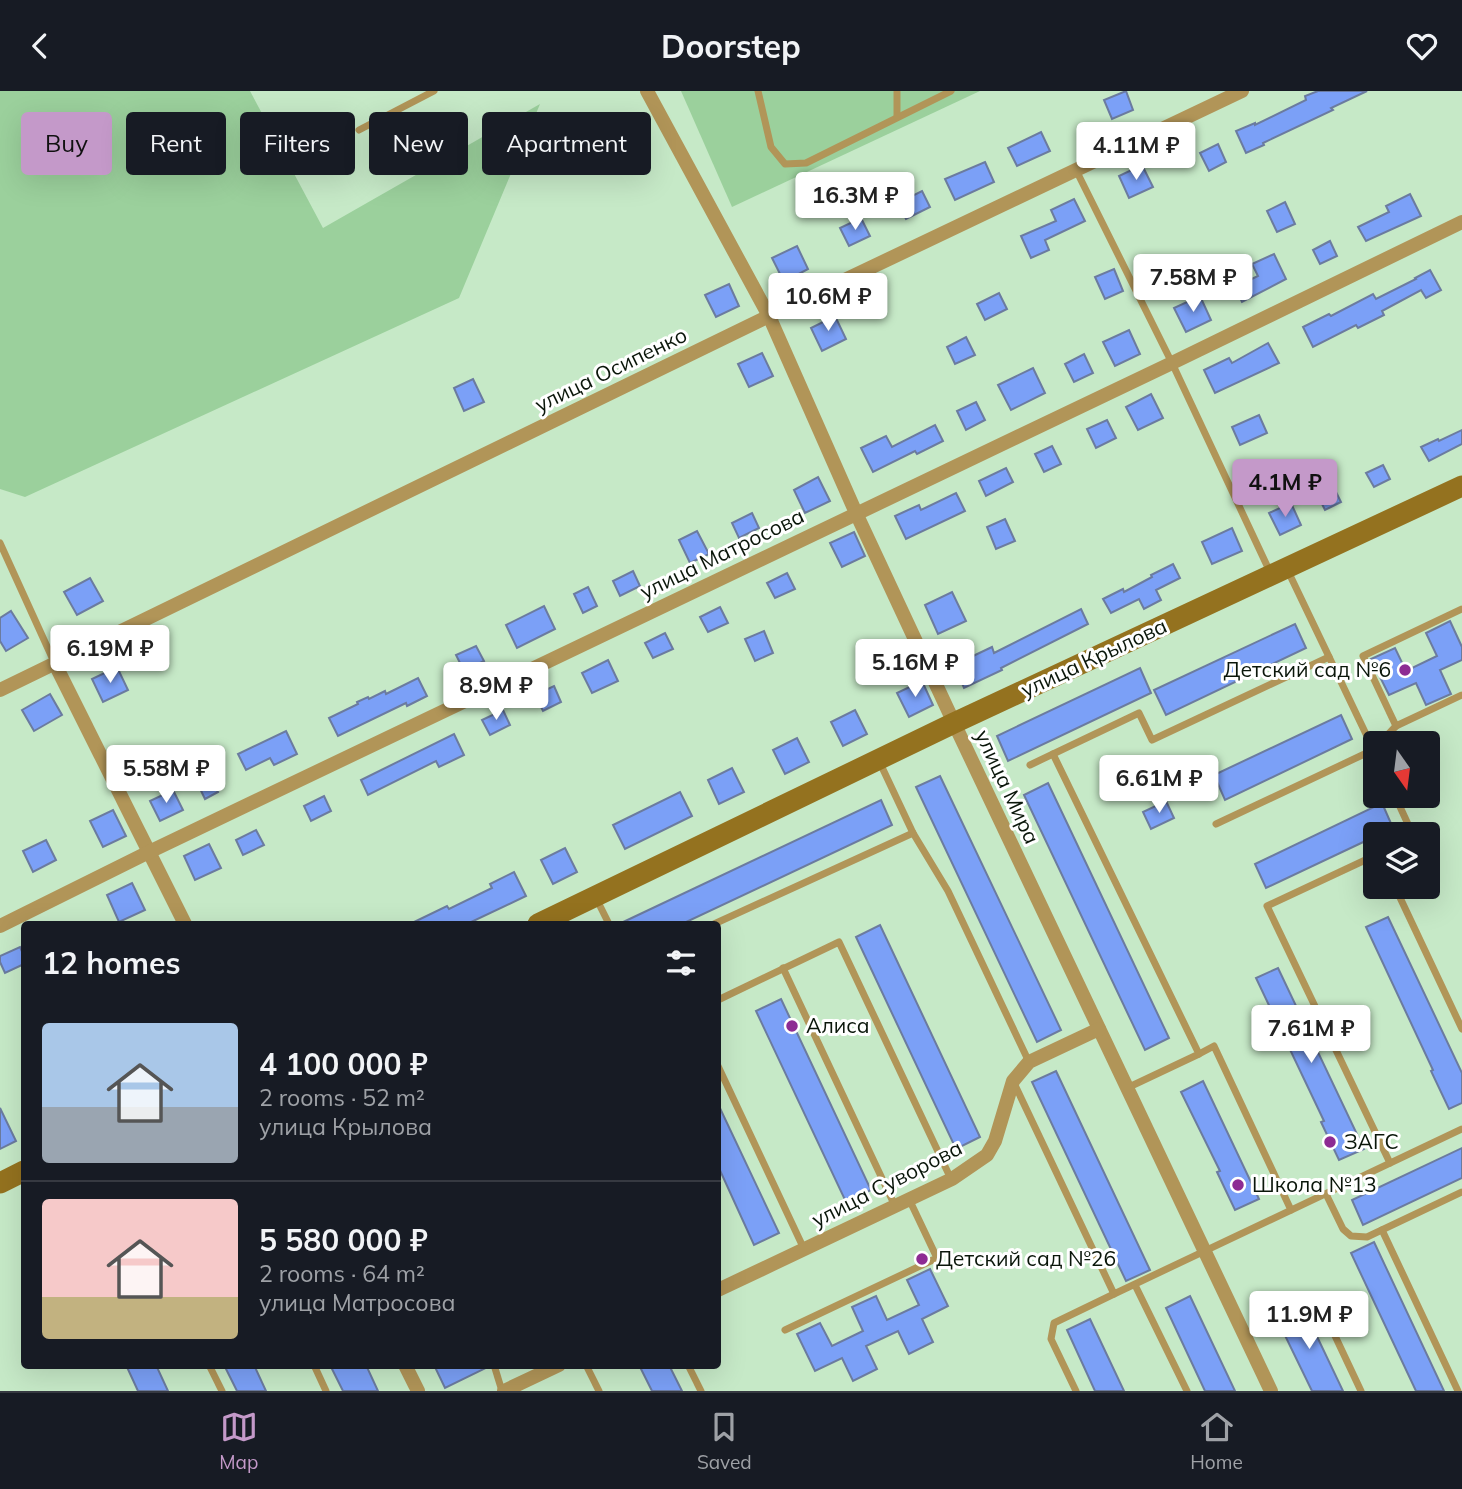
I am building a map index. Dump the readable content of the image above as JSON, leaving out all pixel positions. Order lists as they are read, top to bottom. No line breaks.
{"streets":{"main road":["улица Крылова"],"street":["улица Осипенко","улица Матросова","улица Мира","улица Суворова"]},"crossings":[["улица Осипенко","улица Мира"],["улица Матросова","улица Мира"],["улица Крылова","улица Мира"],["улица Мира","улица Суворова"]],"places":["Детский сад №6","Алиса","ЗАГС","Школа №13","Детский сад №26"],"north":"bottom","page":{"header":"Doorstep","chip":["Buy","Rent","Filters","New","Apartment"],"price":["4.11M ₽","16.3M ₽","7.58M ₽","10.6M ₽","4.1M ₽","6.19M ₽","5.16M ₽","8.9M ₽","5.58M ₽","6.61M ₽","7.61M ₽","11.9M ₽"],"heading":"12 homes","list":[{"name":"4 100 000 ₽","note":"2 rooms · 52 m² · улица Крылова"},{"name":"5 580 000 ₽","note":"2 rooms · 64 m² · улица Матросова"}],"tabs":["Map","Saved","Home"]}}
